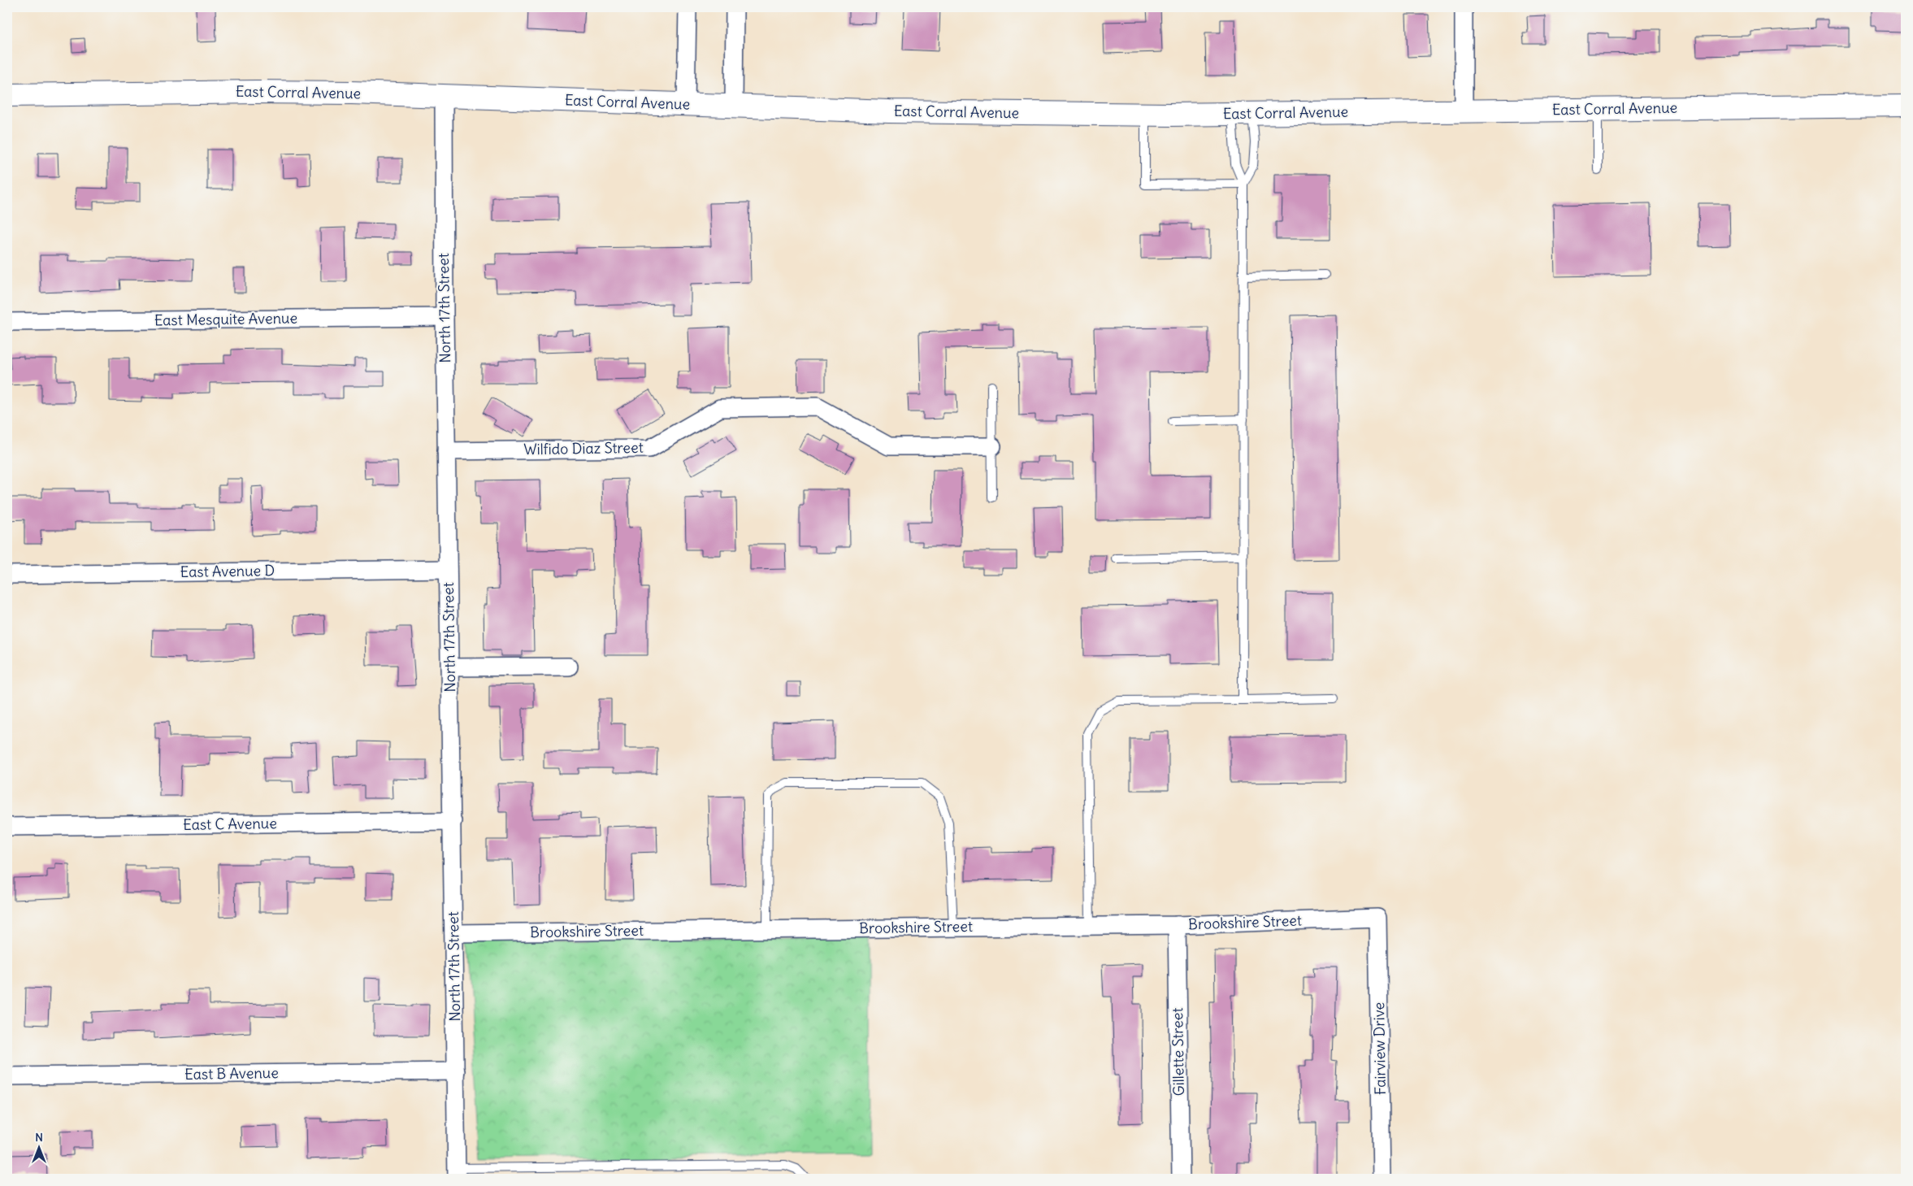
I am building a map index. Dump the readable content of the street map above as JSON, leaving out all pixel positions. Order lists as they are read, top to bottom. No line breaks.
{"streets":{"main road":["East Corral Avenue"],"street":["North 17th Street","East Mesquite Avenue","Wilfido Diaz Street","East Avenue D","East C Avenue","Brookshire Street","Fairview Drive","Gillette Street","East B Avenue"]},"crossings":[["East Corral Avenue","North 17th Street"],["North 17th Street","East Mesquite Avenue"],["North 17th Street","Wilfido Diaz Street"],["North 17th Street","East Avenue D"],["North 17th Street","East C Avenue"],["North 17th Street","Brookshire Street"],["North 17th Street","East B Avenue"],["Brookshire Street","Fairview Drive"],["Brookshire Street","Gillette Street"]],"north":"top"}
